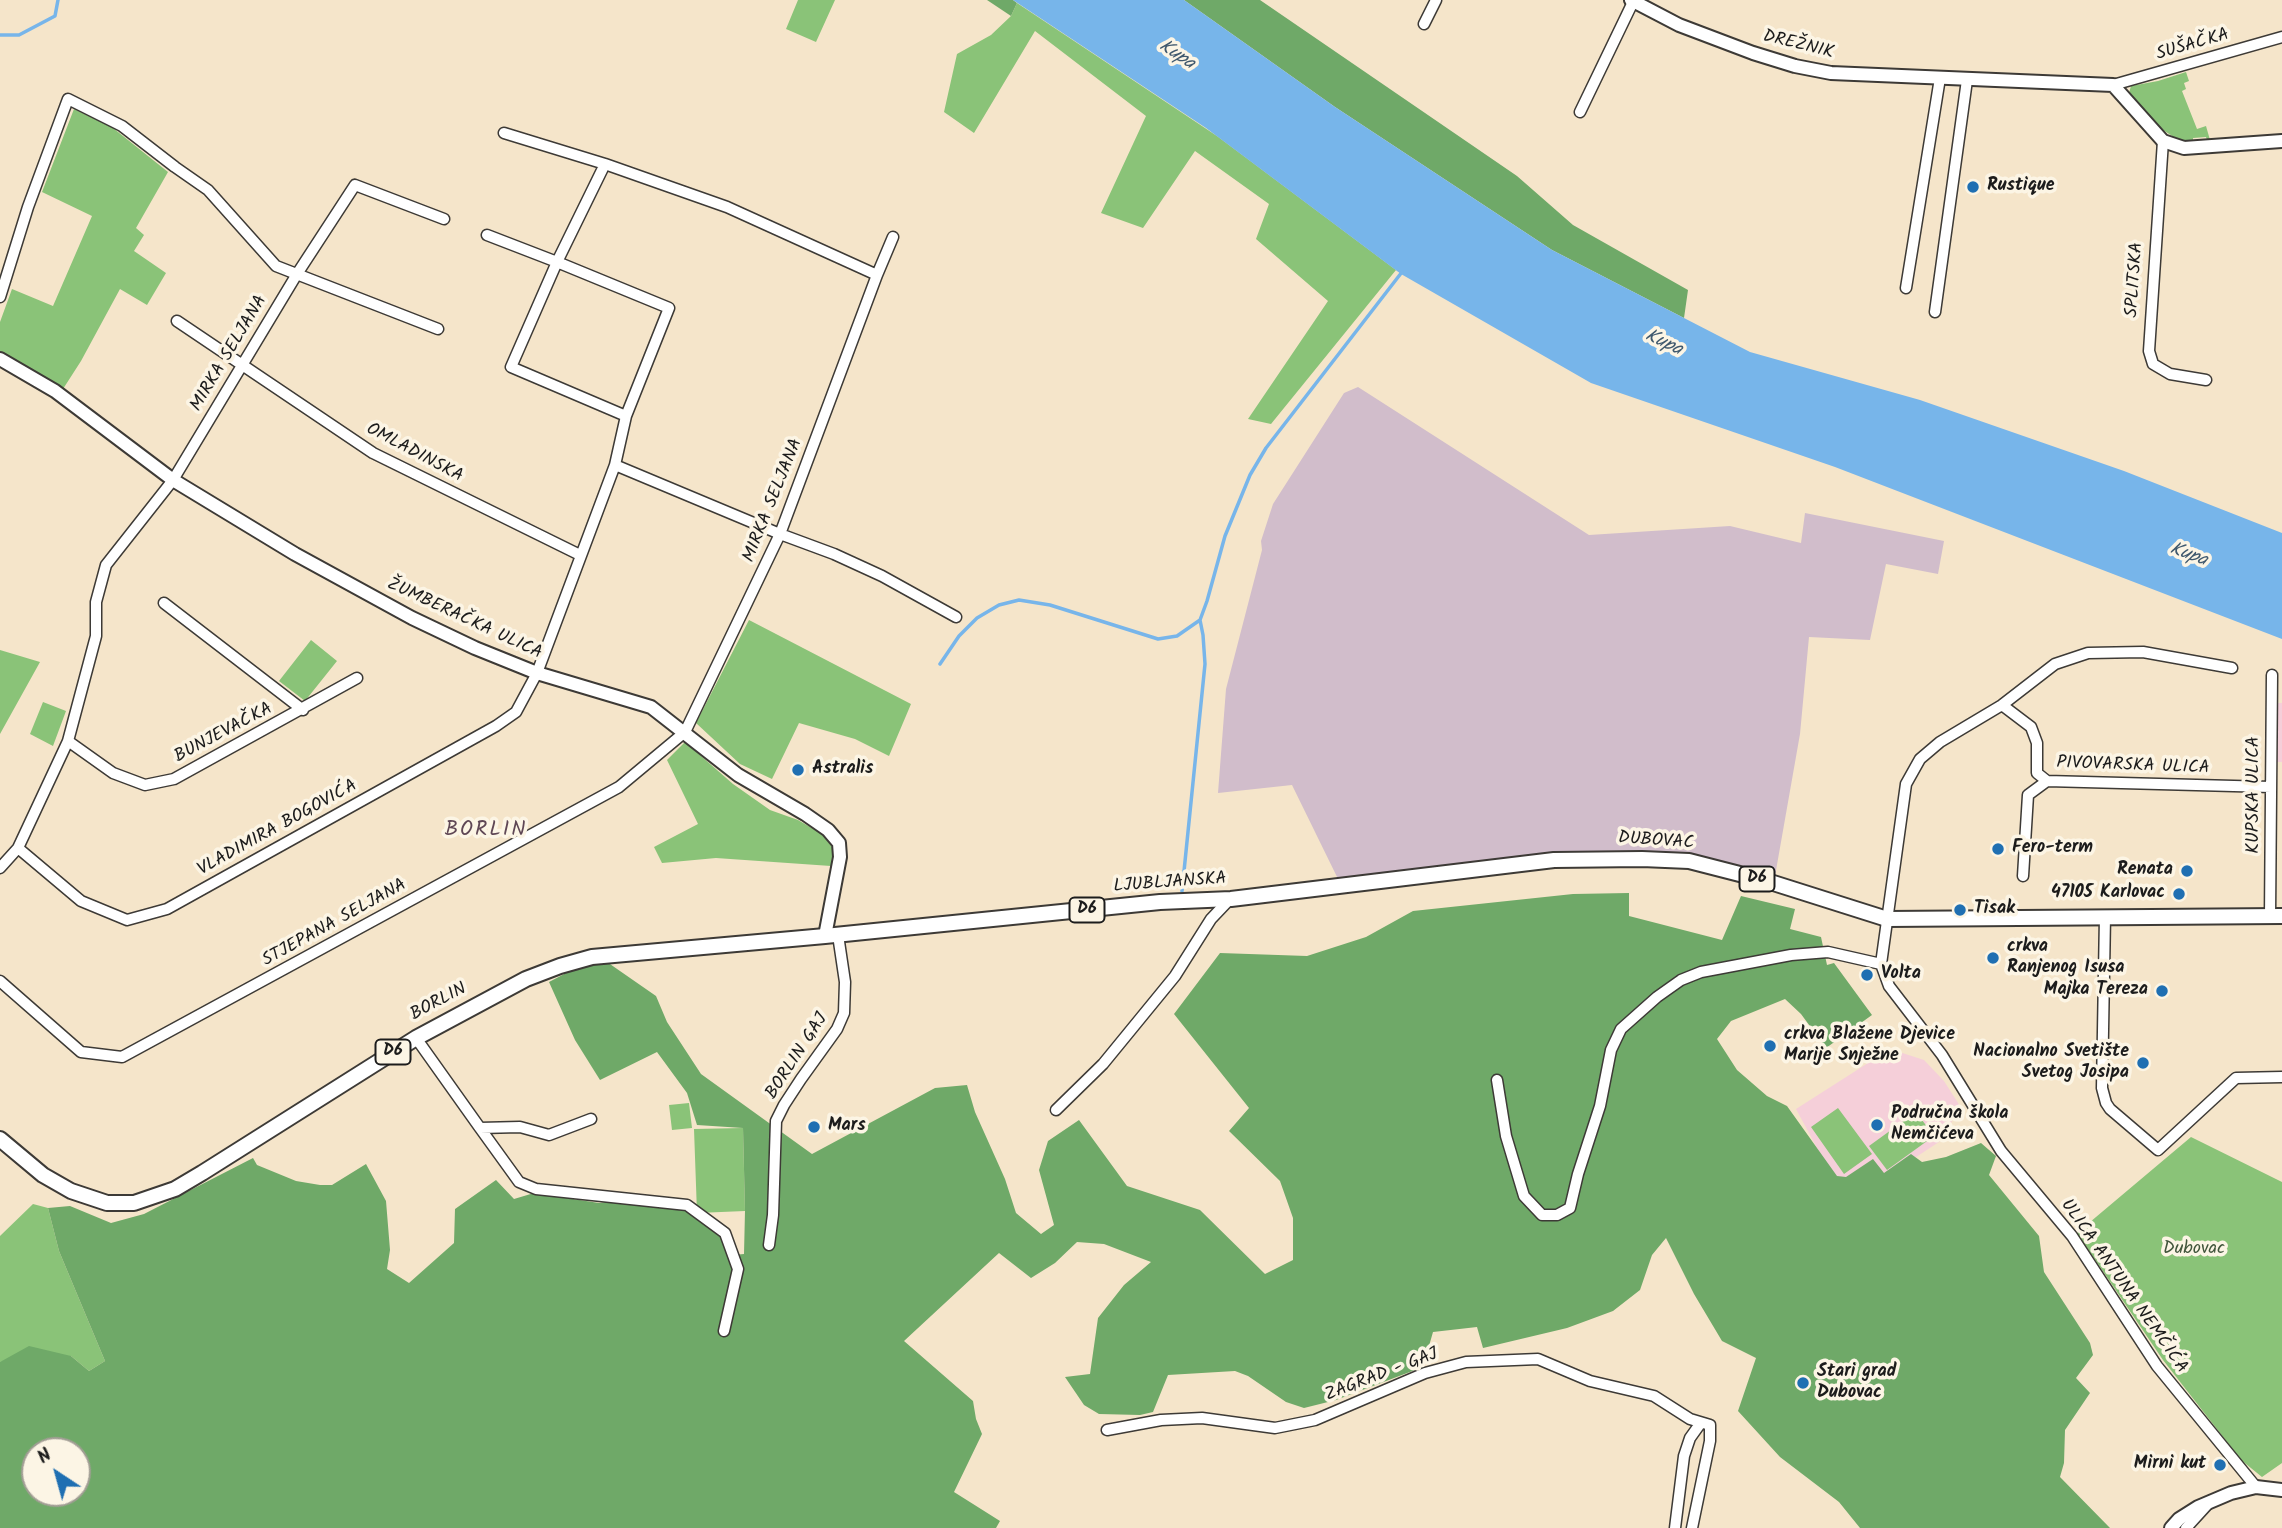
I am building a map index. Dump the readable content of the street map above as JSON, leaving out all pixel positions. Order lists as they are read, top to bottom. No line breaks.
{"streets":{"main road":["DREŽNIK","ŽUMBERAČKA ULICA","DUBOVAC","D6","LJUBLJANSKA","BORLIN"],"street":["SUŠAČKA","SPLITSKA","MIRKA SELJANA","OMLADINSKA","BUNJEVAČKA","PIVOVARSKA ULICA","KUPSKA ULICA","VLADIMIRA BOGOVIĆA","STJEPANA SELJANA","BORLIN GAJ","ULICA ANTUNA NEMČIĆA","ZAGRAD - GAJ"]},"crossings":[["DREŽNIK","SUŠAČKA"],["MIRKA SELJANA","OMLADINSKA"],["MIRKA SELJANA","ŽUMBERAČKA ULICA"],["MIRKA SELJANA","BUNJEVAČKA"],["MIRKA SELJANA","VLADIMIRA BOGOVIĆA"],["MIRKA SELJANA","STJEPANA SELJANA"],["OMLADINSKA","VLADIMIRA BOGOVIĆA"],["ŽUMBERAČKA ULICA","VLADIMIRA BOGOVIĆA"],["ŽUMBERAČKA ULICA","LJUBLJANSKA"],["ŽUMBERAČKA ULICA","STJEPANA SELJANA"],["ŽUMBERAČKA ULICA","BORLIN"],["ŽUMBERAČKA ULICA","BORLIN GAJ"],["PIVOVARSKA ULICA","KUPSKA ULICA"],["KUPSKA ULICA","DUBOVAC"],["DUBOVAC","LJUBLJANSKA"],["LJUBLJANSKA","BORLIN"],["LJUBLJANSKA","BORLIN GAJ"],["BORLIN","BORLIN GAJ"]],"districts":["BORLIN"],"water":["Kupa"],"parks":["Dubovac"],"places":["Rustique","Astralis","Fero-term","Renata","47105 Karlovac","Tisak","crkva Ranjenog Isusa","Volta","Majka Tereza","crkva Blažene Djevice Marije Snježne","Nacionalno Svetište Svetog Josipa","Područna škola Nemčićeva","Mars","Stari grad Dubovac","Mirni kut"],"north":"top left"}
